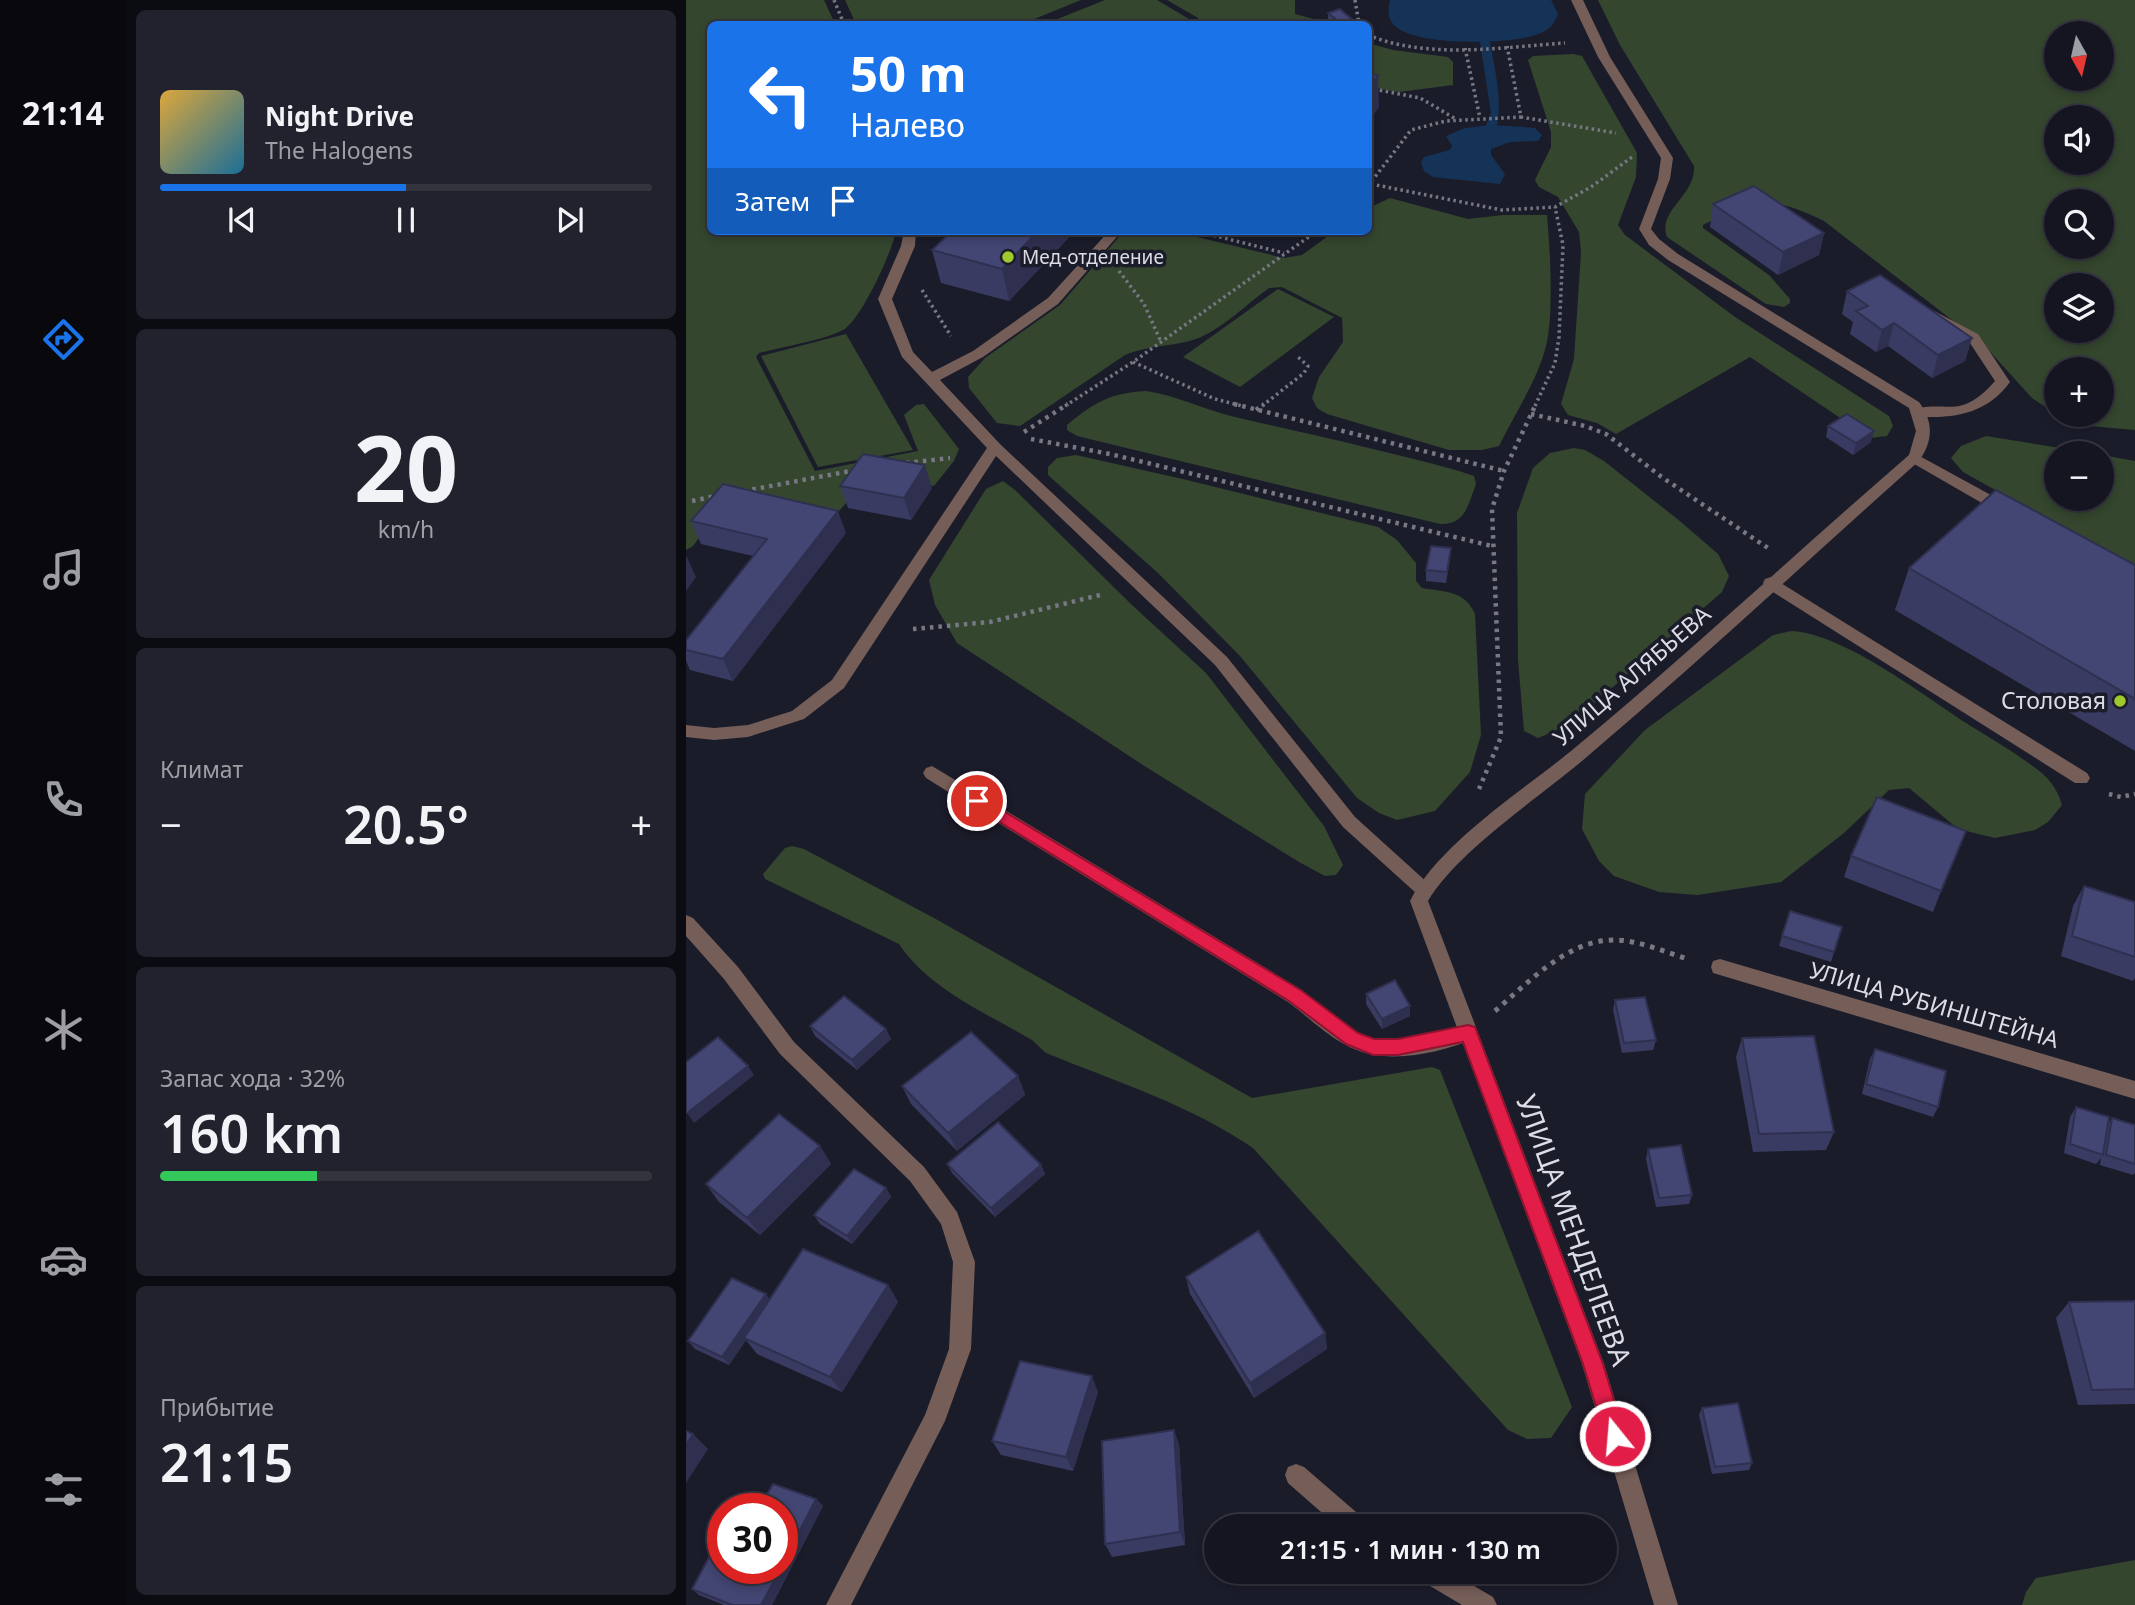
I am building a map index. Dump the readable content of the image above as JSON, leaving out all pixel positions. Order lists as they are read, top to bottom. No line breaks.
{"streets":{"street":["УЛИЦА АЛЯБЬЕВА","УЛИЦА РУБИНШТЕЙНА","УЛИЦА МЕНДЕЛЕЕВА"]},"crossings":[["УЛИЦА АЛЯБЬЕВА","УЛИЦА МЕНДЕЛЕЕВА"]],"places":["Мед-отделение","Столовая"],"north":"bottom","page":{"tabs":"21:14","map_buttons":["+","−"],"turn":["50 m","Налево"],"song":["Night Drive","The Halogens"],"then":"Затем","tile":[["20","km/h"],"Климат",["Запас хода · 32%","160 km"],["Прибытие","21:15"]],"heat":["−","20.5°","+"],"limit":"30","trip":"21:15 · 1 мин · 130 m"}}
